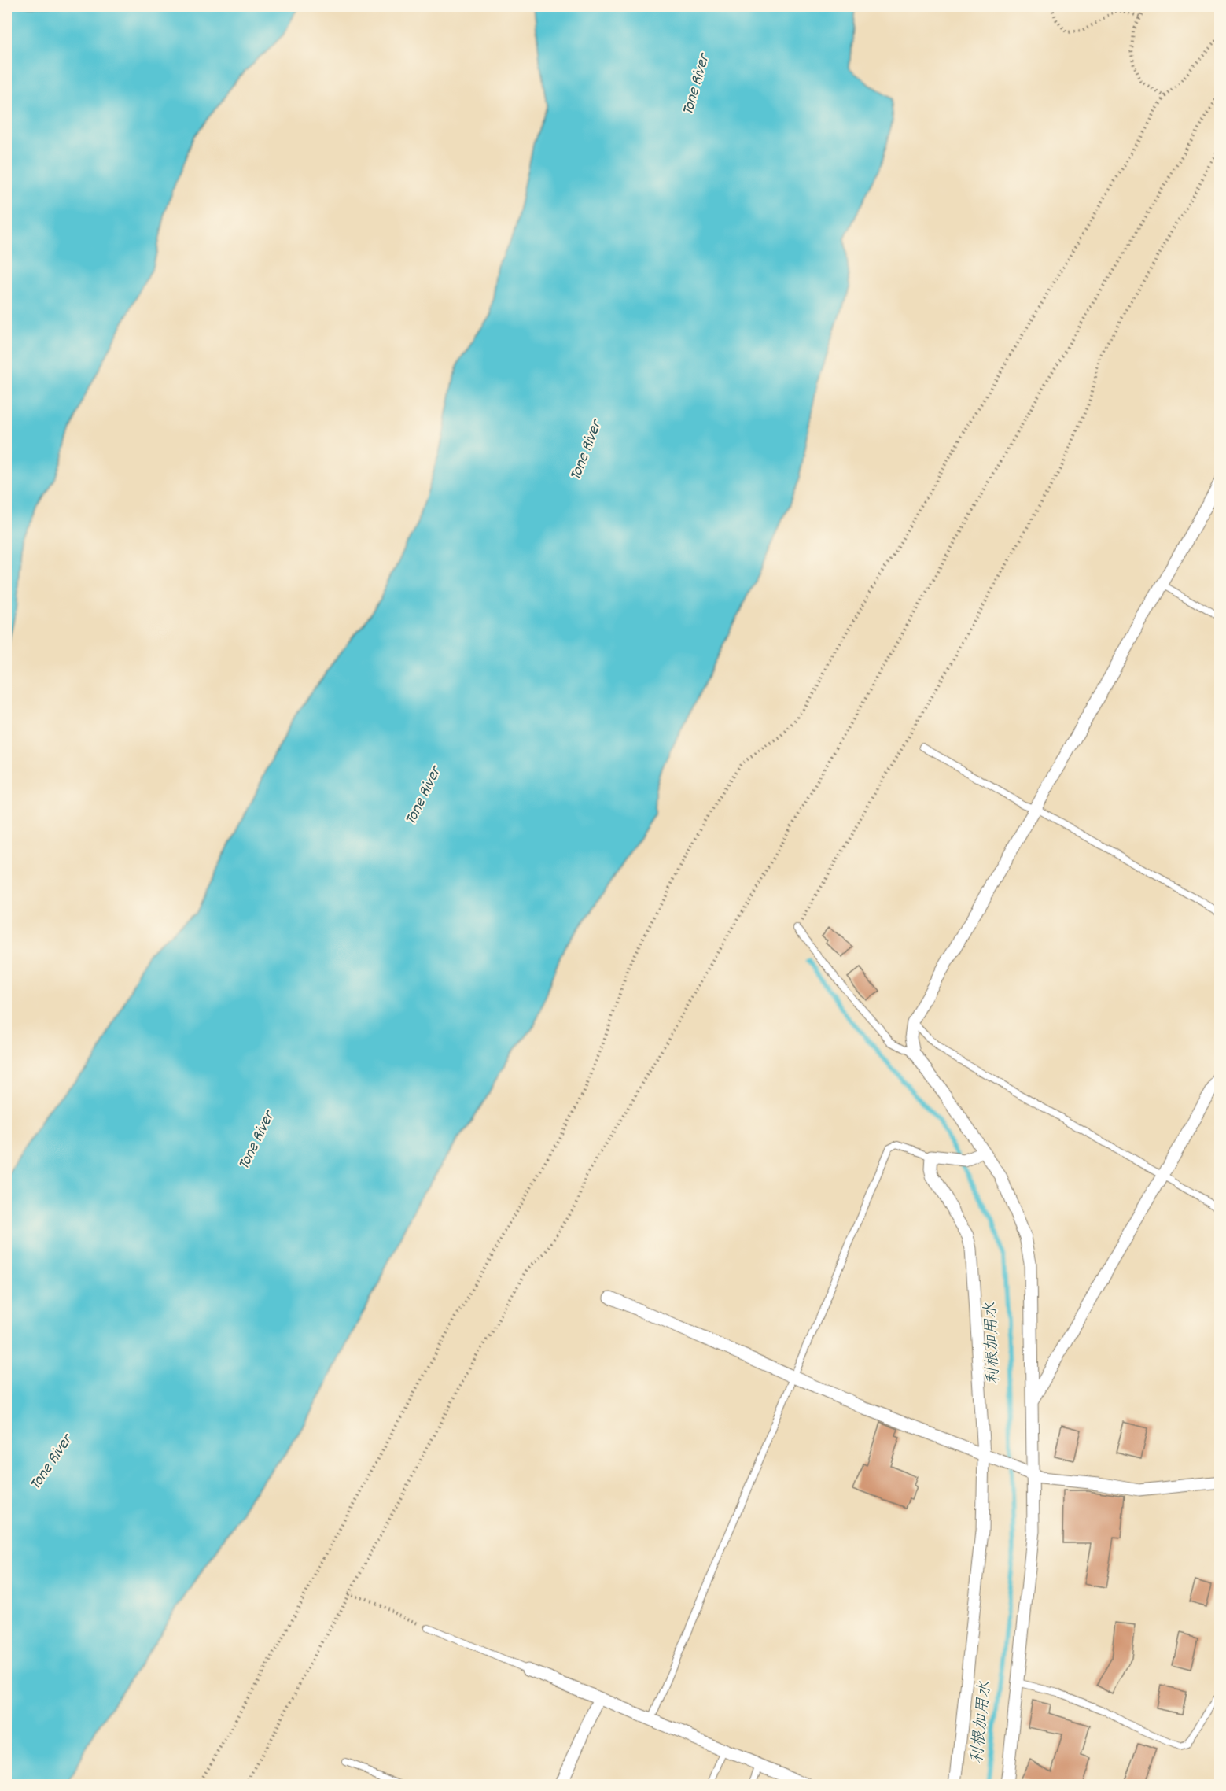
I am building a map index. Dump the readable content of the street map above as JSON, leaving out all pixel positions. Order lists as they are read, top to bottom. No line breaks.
{"water":["Tone River","利根加用水"]}
